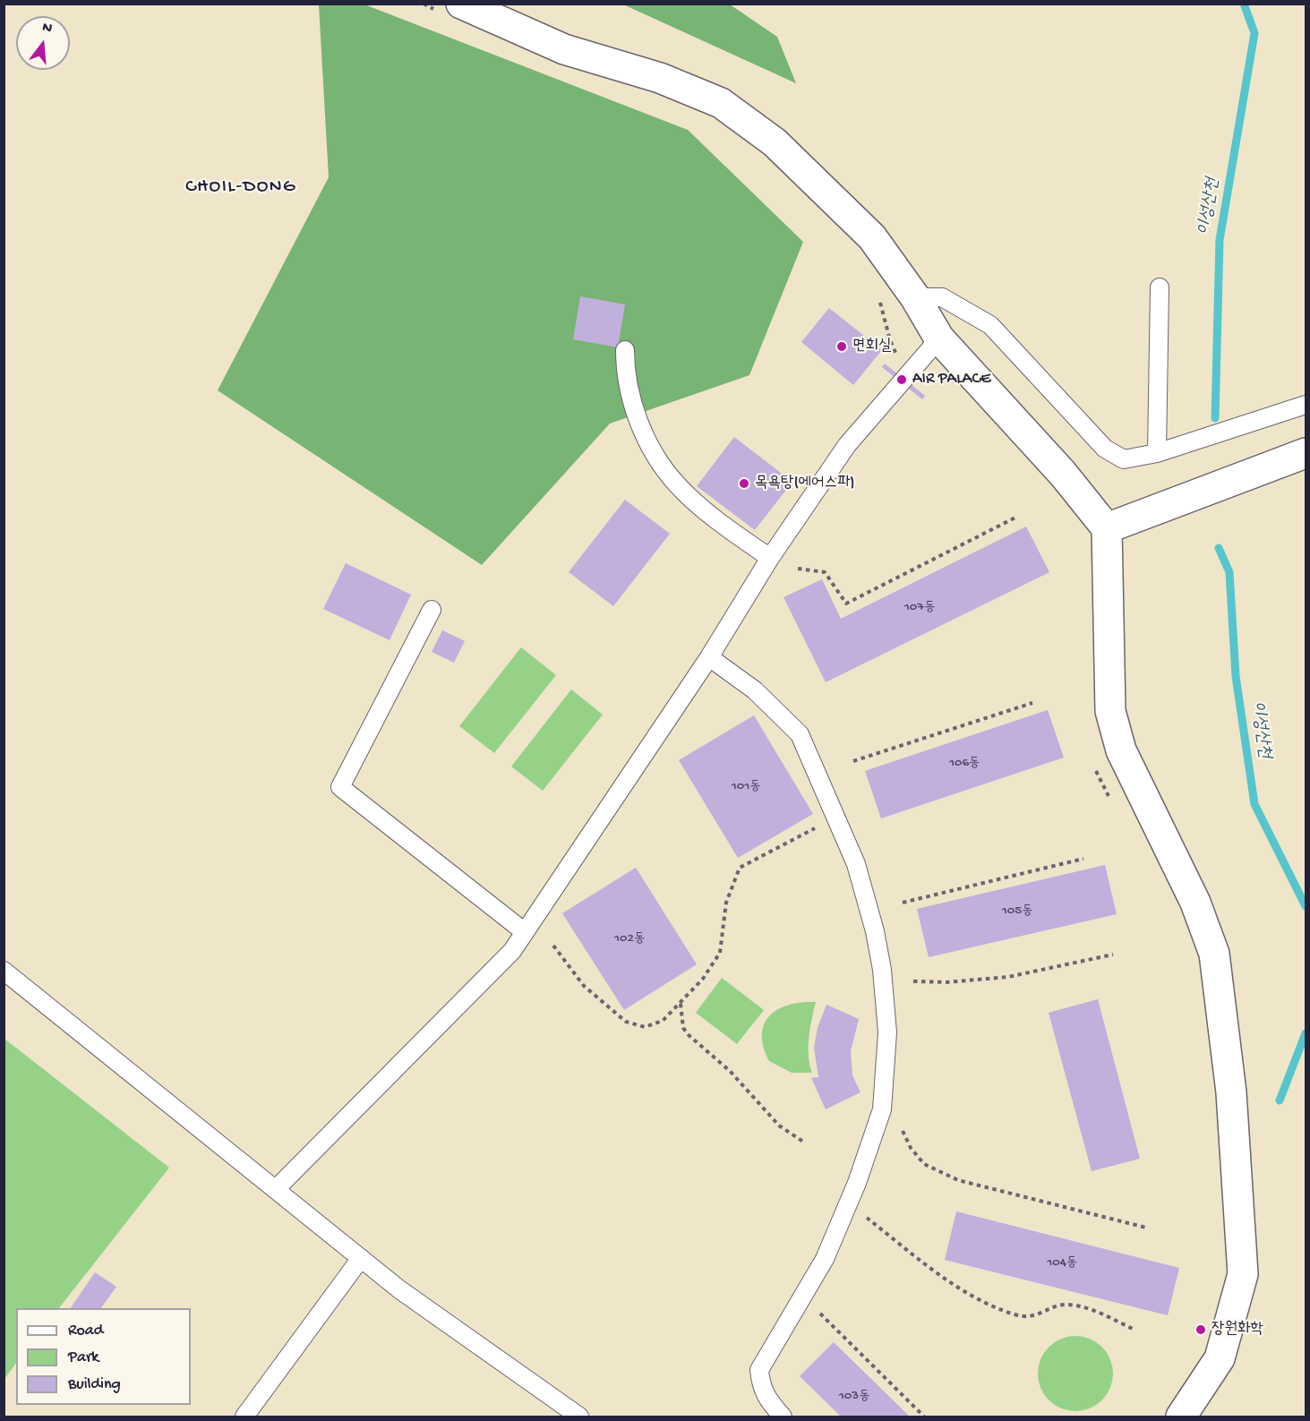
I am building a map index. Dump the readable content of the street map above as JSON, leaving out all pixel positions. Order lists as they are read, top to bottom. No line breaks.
{"districts":["CHOIL-DONG"],"water":["이성산천"],"places":["면회실","AIR PALACE","목욕탕(에어스파)","장원화학"],"house_numbers":["107동","106동","101동","105동","102동","104동","103동"],"legend":["Road","Park","Building"],"north":"top"}
